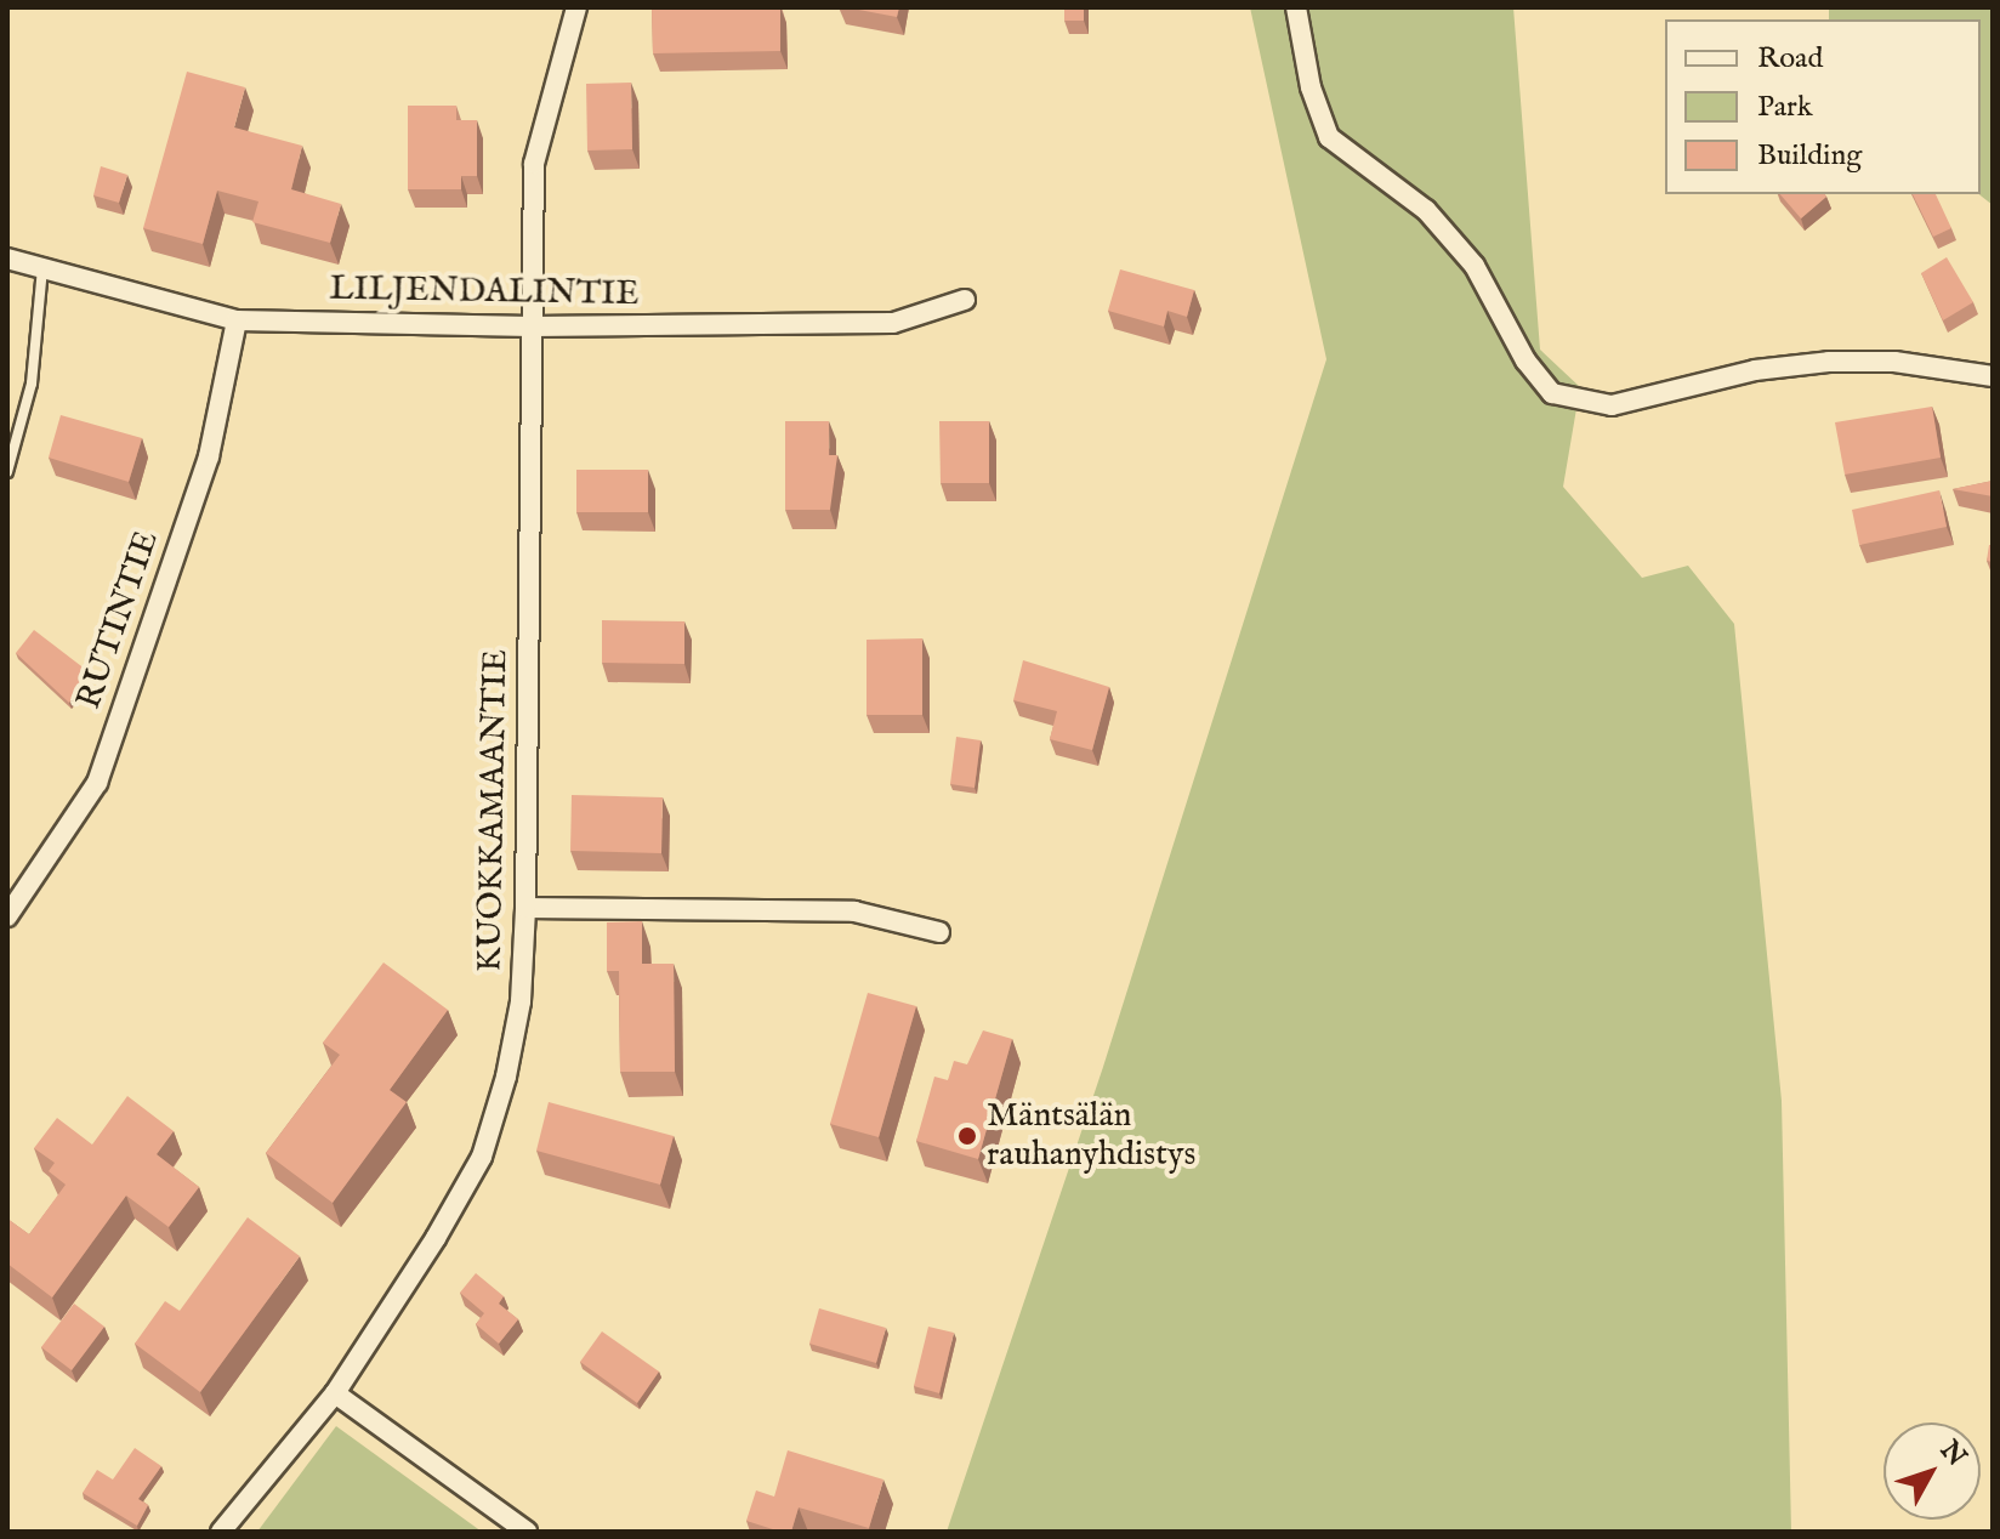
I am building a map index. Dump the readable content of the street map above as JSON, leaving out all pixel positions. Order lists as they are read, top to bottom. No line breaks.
{"streets":{"street":["LILJENDALINTIE","RUTINTIE","KUOKKAMAANTIE"]},"crossings":[["LILJENDALINTIE","RUTINTIE"],["LILJENDALINTIE","KUOKKAMAANTIE"]],"places":["Mäntsälän rauhanyhdistys"],"legend":["Road","Park","Building"],"north":"top right"}
